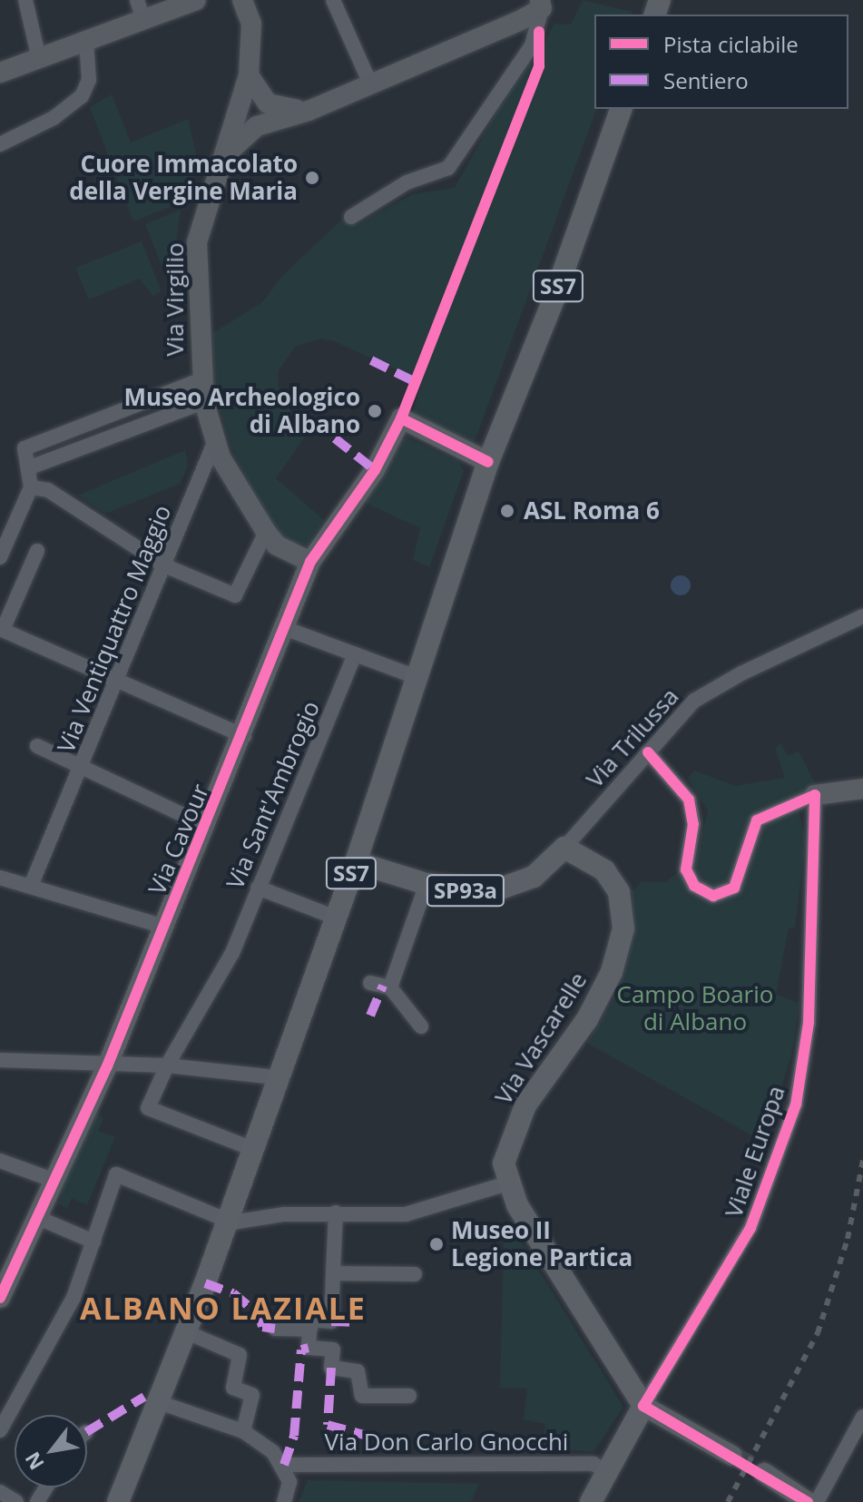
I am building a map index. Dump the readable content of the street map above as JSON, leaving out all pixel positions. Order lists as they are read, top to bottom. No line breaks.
{"streets":{"main road":["SS7","SP93a","Via Vascarelle"],"street":["Via Virgilio","Via Ventiquattro Maggio","Via Trilussa","Via Sant'Ambrogio","Via Cavour","Viale Europa","Via Don Carlo Gnocchi"]},"crossings":[["SS7","Via Sant'Ambrogio"],["SS7","Via Cavour"],["SS7","SP93a"],["Via Virgilio","Via Ventiquattro Maggio"],["Via Virgilio","Via Cavour"],["Via Trilussa","SP93a"],["Via Trilussa","Via Vascarelle"],["SP93a","Via Vascarelle"]],"districts":["ALBANO LAZIALE"],"parks":["Campo Boario di Albano"],"places":["Cuore Immacolato della Vergine Maria","Museo Archeologico di Albano","ASL Roma 6","Museo II Legione Partica"],"legend":["Pista ciclabile","Sentiero"],"north":"bottom left"}
